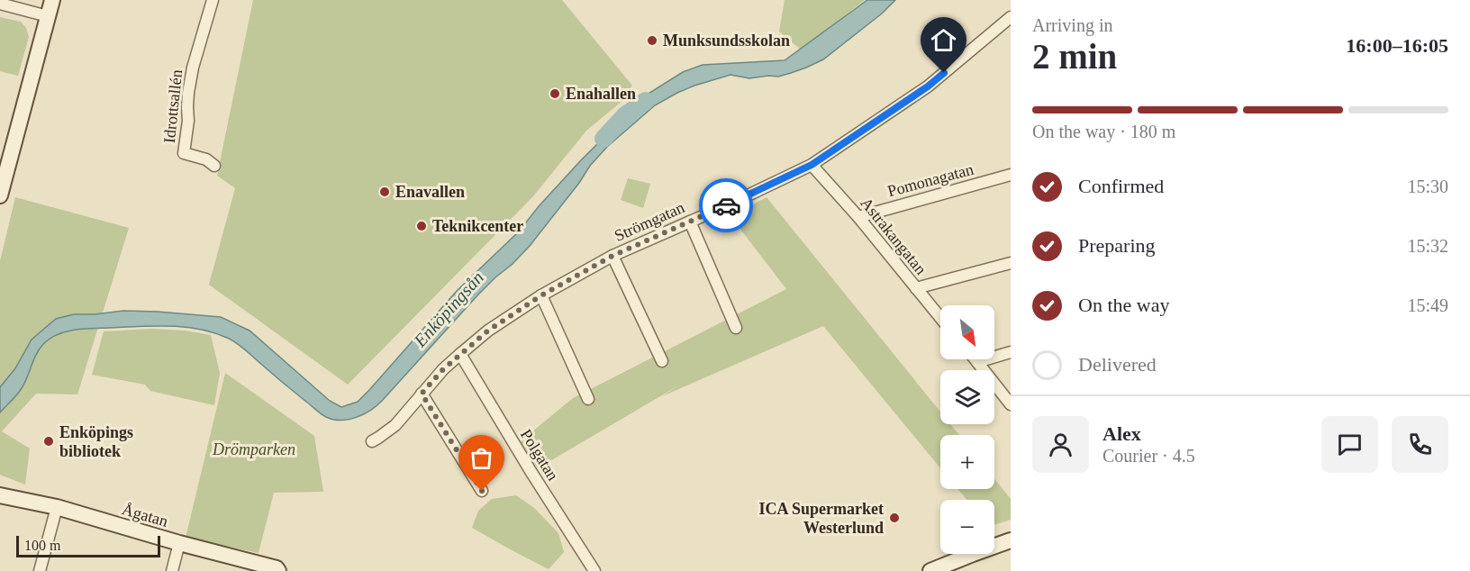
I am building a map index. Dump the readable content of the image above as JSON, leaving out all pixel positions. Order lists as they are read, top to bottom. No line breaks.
{"streets":{"street":["Idrottsallén","Pomonagatan","Strömgatan","Astrakangatan","Polgatan","Ågatan"]},"crossings":[["Pomonagatan","Astrakangatan"],["Strömgatan","Astrakangatan"],["Strömgatan","Polgatan"]],"water":["Enköpingsån"],"parks":["Drömparken"],"places":["Munksundsskolan","Enahallen","Enavallen","Teknikcenter","Enköpings bibliotek","ICA Supermarket Westerlund"],"scale_bar":"100 m","north":"bottom right","page":{"heading":["2 min","Arriving in","16:00–16:05"],"panel":["Alex","Courier · 4.5"],"bar":"On the way · 180 m","list":[["Confirmed","15:30"],["Preparing","15:32"],["On the way","15:49"],"Delivered"],"map_buttons":["+","−"],"scale":"100 m"}}
